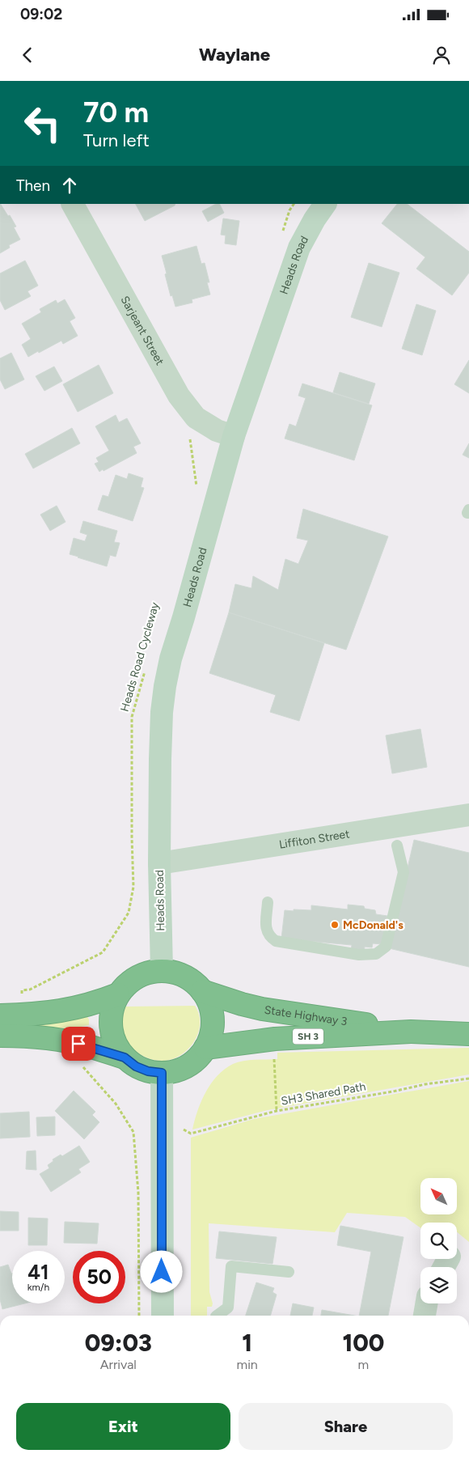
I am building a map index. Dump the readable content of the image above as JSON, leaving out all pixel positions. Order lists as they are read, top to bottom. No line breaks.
{"streets":{"highway":["State Highway 3","SH 3"],"main road":["Heads Road"],"street":["Sarjeant Street","Liffiton Street"],"path":["Heads Road Cycleway","SH3 Shared Path"]},"crossings":[["Heads Road","Sarjeant Street"],["Heads Road","Liffiton Street"],["Heads Road","State Highway 3"],["Heads Road","SH 3"],["State Highway 3","SH 3"]],"places":["McDonald's"],"north":"top left","page":{"status":"09:02","header":"Waylane","turn":["70 m","Turn left"],"then":"Then","speed":"41 km/h","limit":"50","eta":["09:03","Arrival","1","min","100","m"],"buttons":["Exit","Share"]}}
